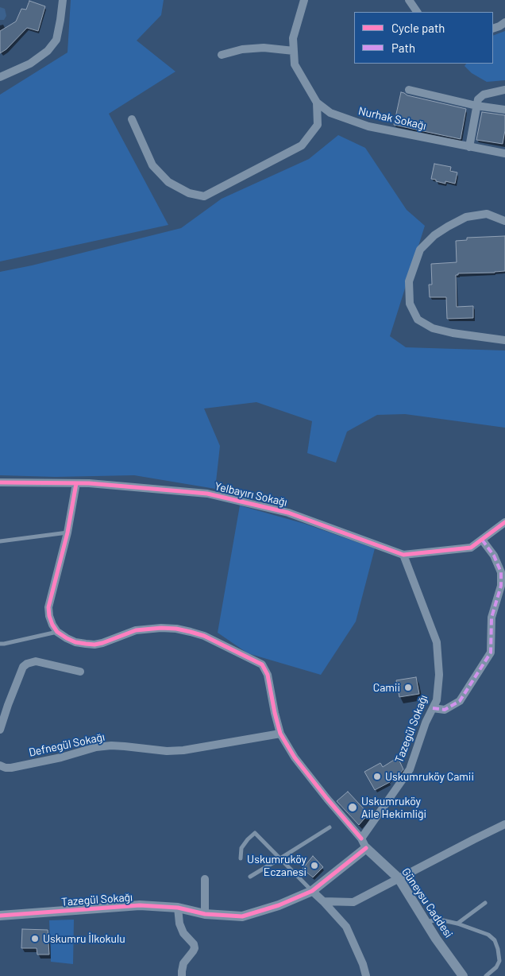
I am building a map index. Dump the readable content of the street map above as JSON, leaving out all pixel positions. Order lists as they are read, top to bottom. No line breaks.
{"streets":{"street":["Nurhak Sokağı","Yelbayırı Sokağı","Tazegül Sokağı","Defnegül Sokağı","Güneysu Caddesi"]},"crossings":[["Yelbayırı Sokağı","Tazegül Sokağı"],["Tazegül Sokağı","Güneysu Caddesi"]],"places":["Camii","Uskumruköy Camii","Uskumruköy Aile Hekimliği","Uskumruköy Eczanesi","Uskumru İlkokulu"],"legend":["Cycle path","Path"]}
